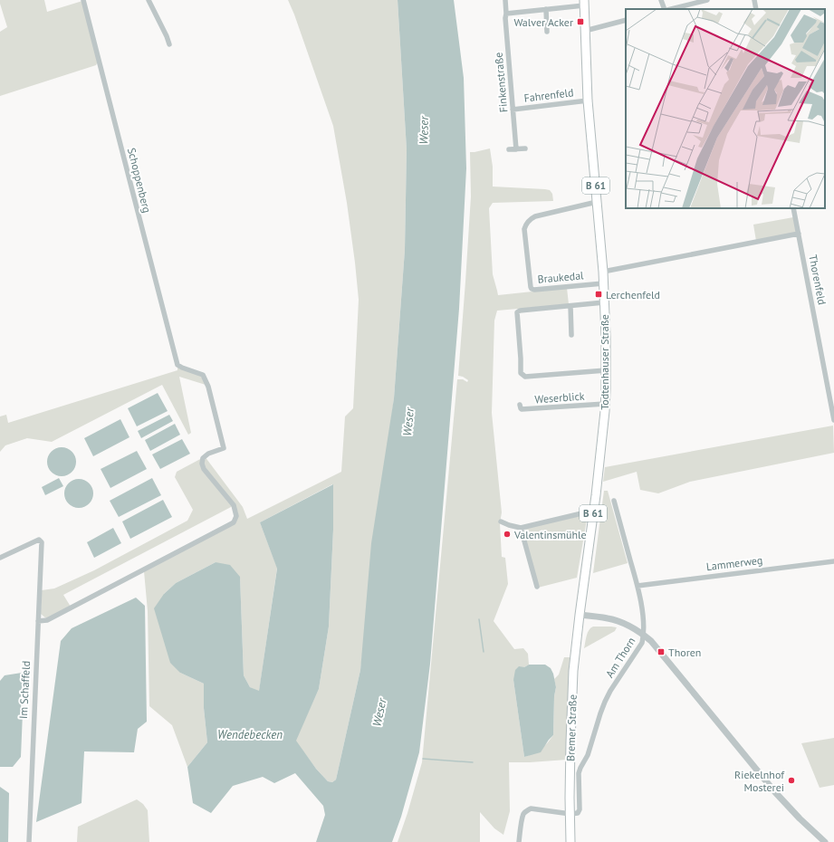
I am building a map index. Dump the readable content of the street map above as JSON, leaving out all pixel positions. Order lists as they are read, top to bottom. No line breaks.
{"streets":{"main road":["B 61","Todtenhauser Straße","Bremer Straße"],"street":["Finkenstraße","Fahrenfeld","Schoppenberg","Braukedal","Thorenfeld","Weserblick","Lammerweg","Am Thorn","Im Schaffeld"]},"crossings":[["Finkenstraße","Fahrenfeld"],["Fahrenfeld","Todtenhauser Straße"],["Schoppenberg","Im Schaffeld"],["Braukedal","Todtenhauser Straße"],["Todtenhauser Straße","Weserblick"],["Todtenhauser Straße","Bremer Straße"],["Lammerweg","Am Thorn"],["Am Thorn","Bremer Straße"]],"water":["Weser","Wendebecken"],"places":{"transit":["Walver Acker","Lerchenfeld","Thoren"],"other":["Valentinsmühle","Riekelnhof Mosterei"]}}
